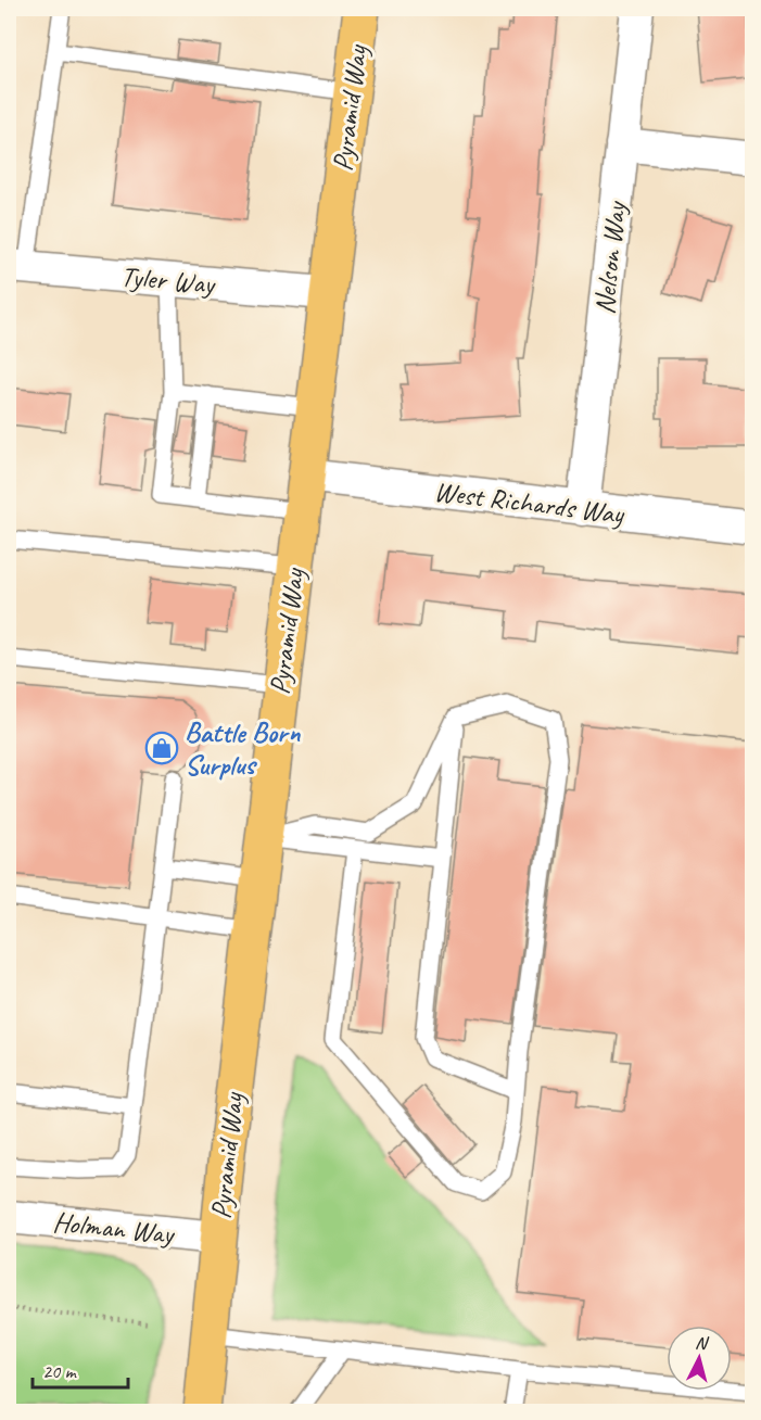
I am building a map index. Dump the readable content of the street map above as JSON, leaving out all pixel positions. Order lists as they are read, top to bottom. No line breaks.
{"streets":{"main road":["Pyramid Way"],"street":["Nelson Way","Tyler Way","West Richards Way","Holman Way"]},"crossings":[["Pyramid Way","Tyler Way"],["Pyramid Way","West Richards Way"],["Pyramid Way","Holman Way"],["Nelson Way","West Richards Way"]],"places":{"shop":["Battle Born Surplus"]},"scale_bar":"20 m","north":"top"}
